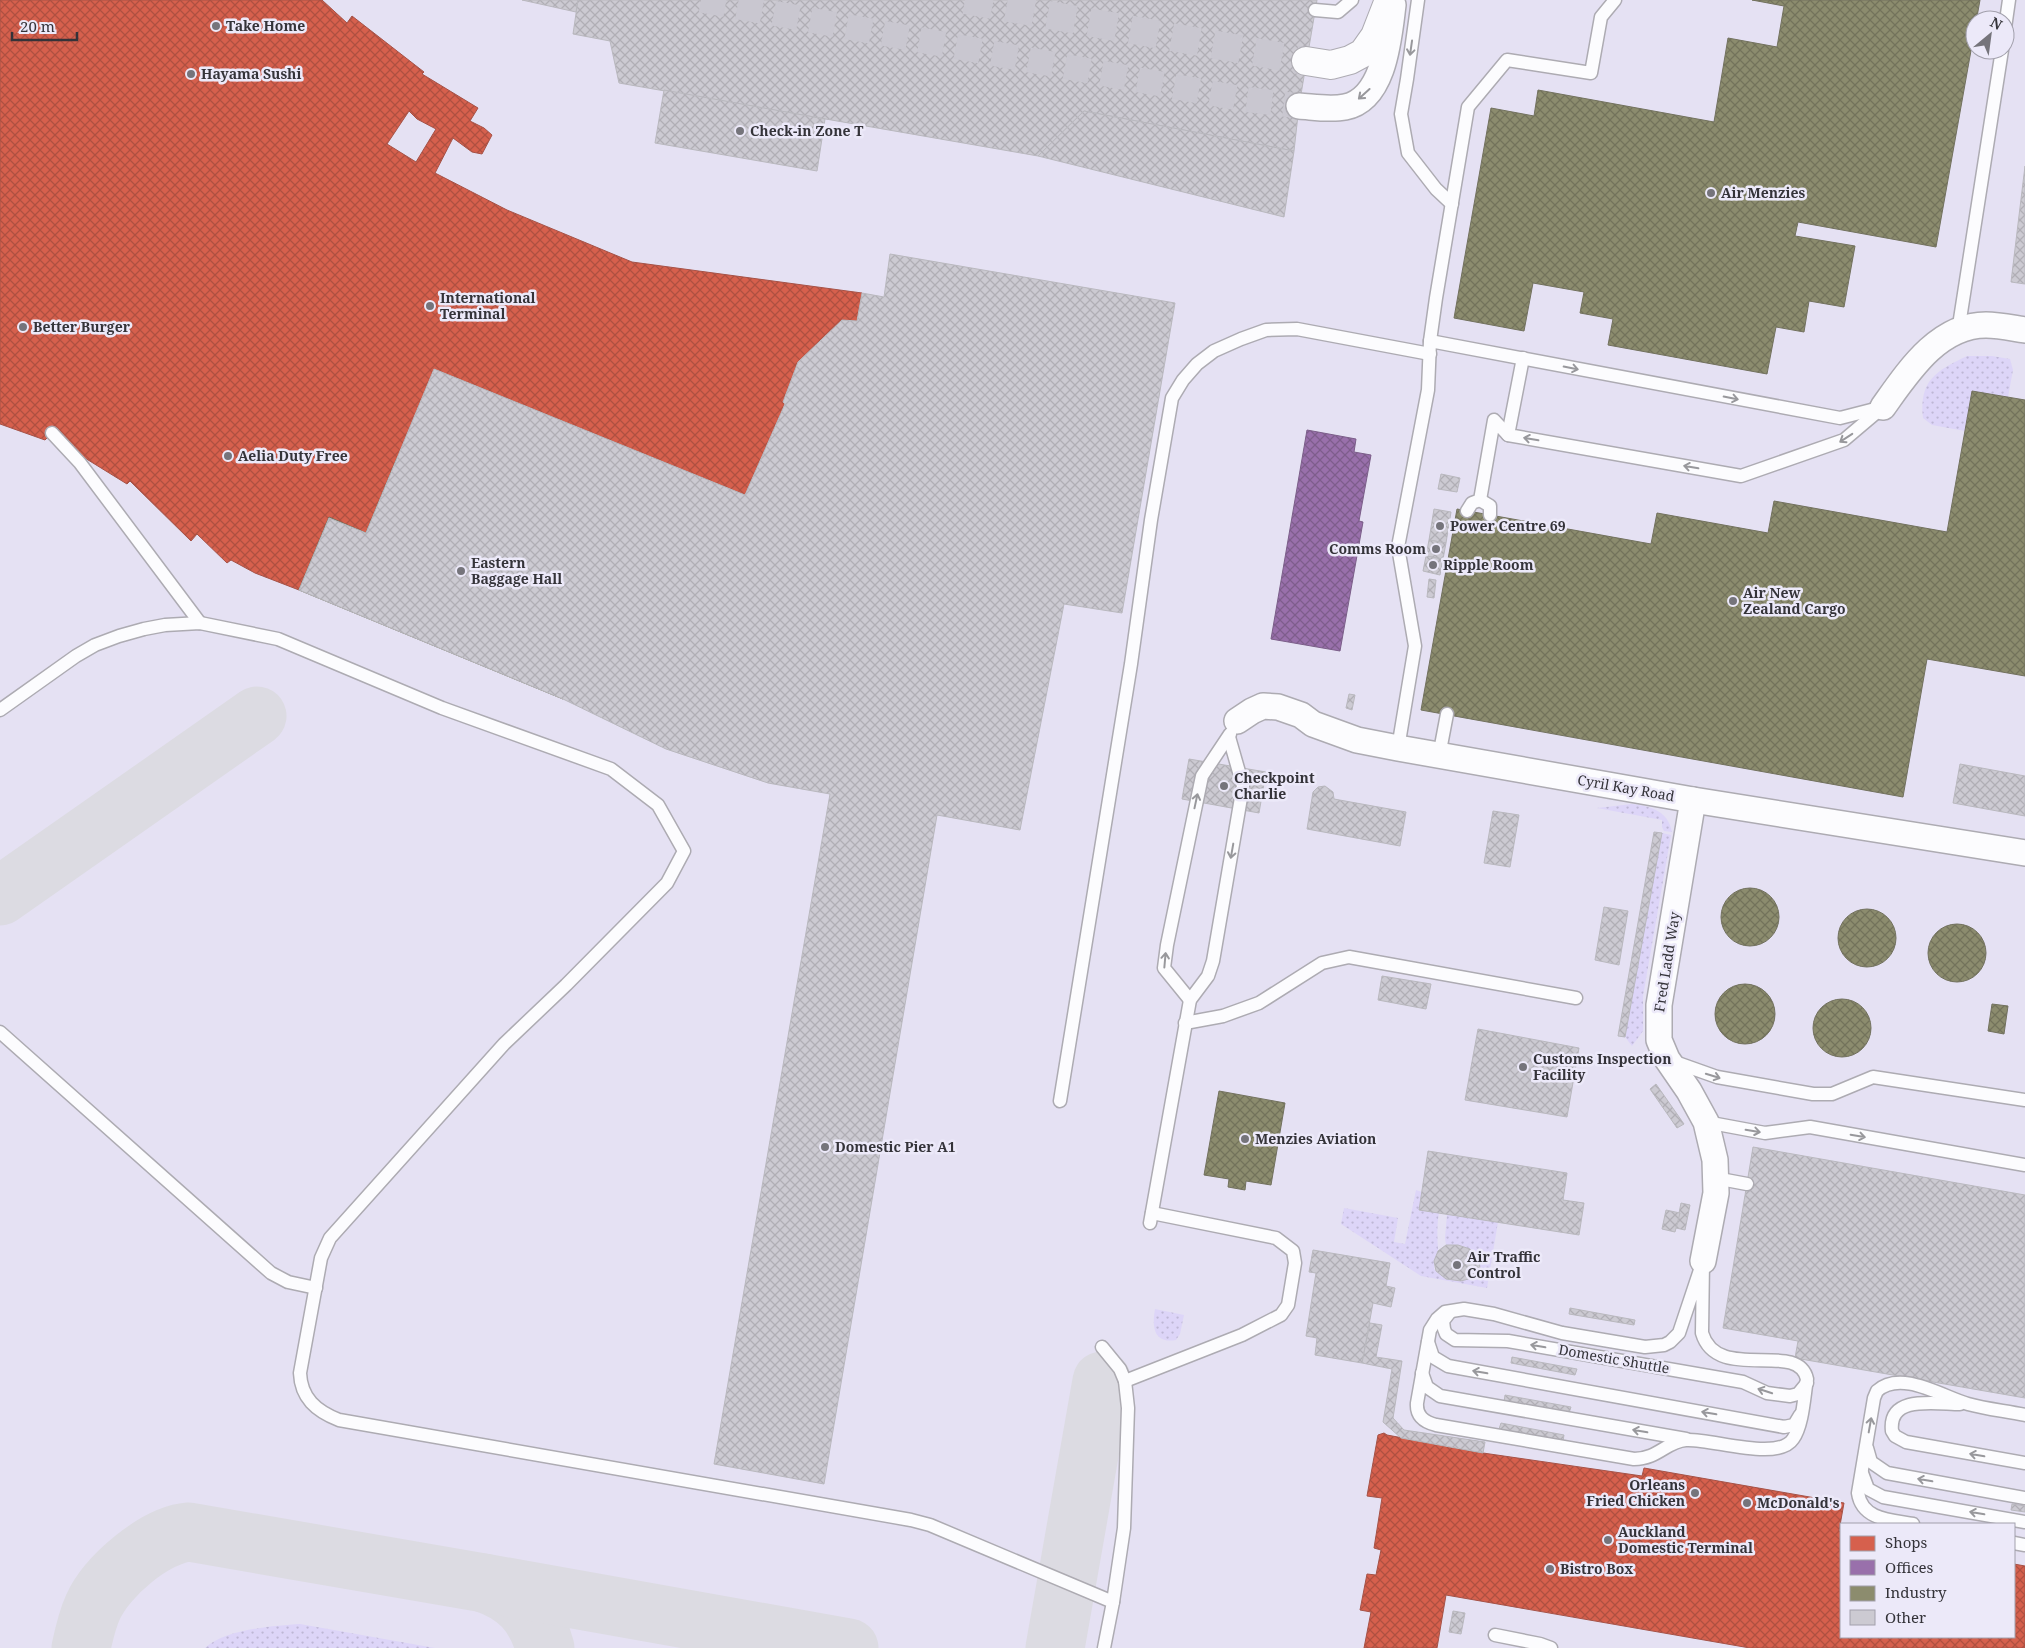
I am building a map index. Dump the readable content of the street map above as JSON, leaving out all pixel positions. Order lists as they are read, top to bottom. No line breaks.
{"streets":{"street":["Cyril Kay Road","Fred Ladd Way"],"lane":["Domestic Shuttle"]},"crossings":[["Cyril Kay Road","Fred Ladd Way"]],"places":["Take Home","Hayama Sushi","Check-in Zone T","Air Menzies","International Terminal","Better Burger","Aelia Duty Free","Power Centre 69","Comms Room","Ripple Room","Eastern Baggage Hall","Air New Zealand Cargo","Checkpoint Charlie","Customs Inspection Facility","Menzies Aviation","Domestic Pier A1","Air Traffic Control","Orleans Fried Chicken","McDonald's","Auckland Domestic Terminal","Bistro Box"],"legend":["Shops","Offices","Industry","Other"],"scale_bar":"20 m","north":"top right"}
